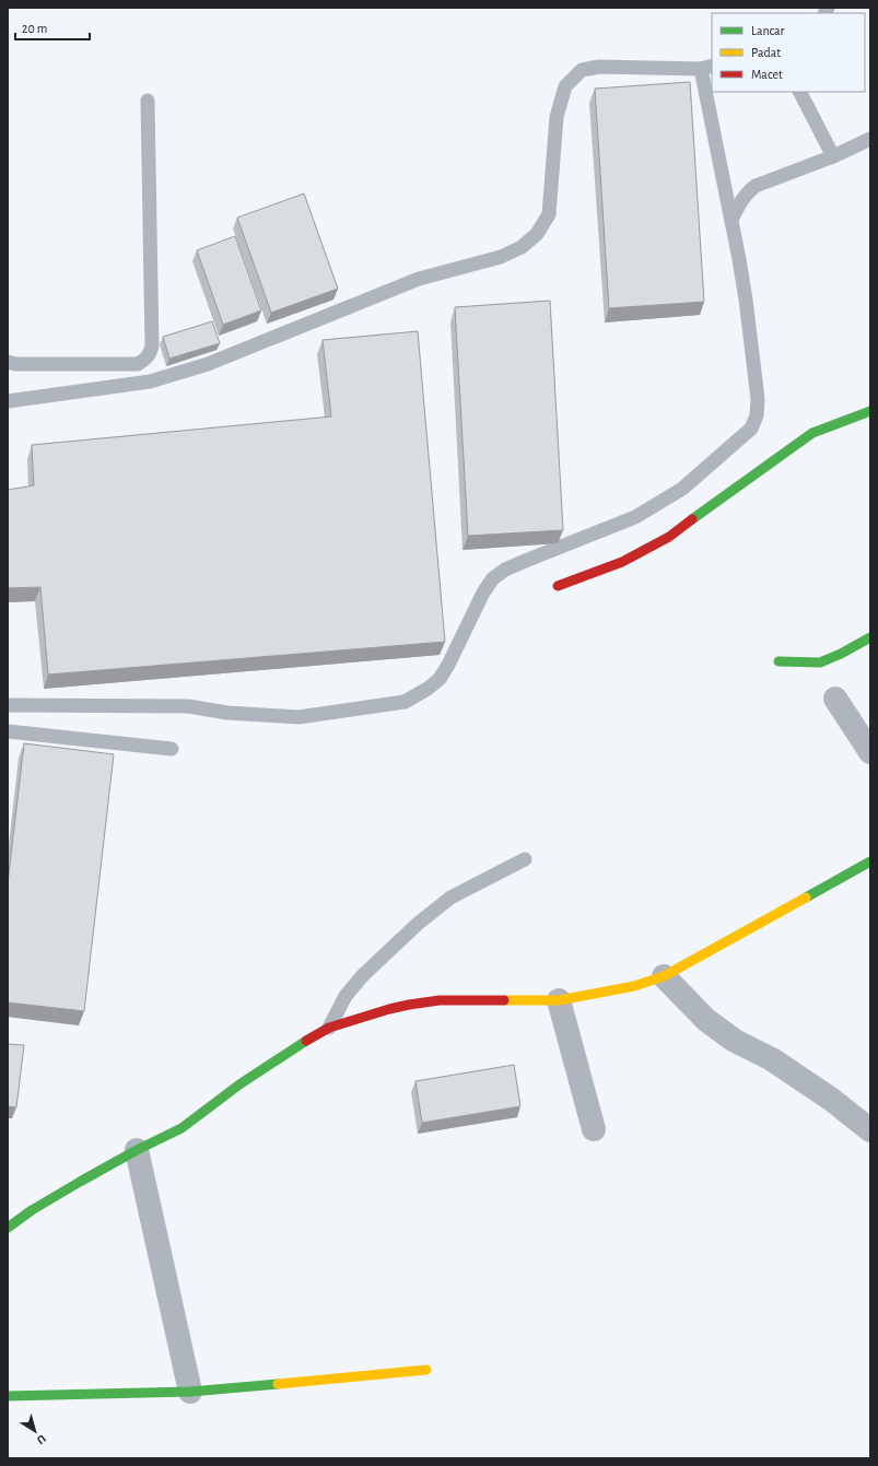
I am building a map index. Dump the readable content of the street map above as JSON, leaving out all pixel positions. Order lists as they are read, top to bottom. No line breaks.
{"legend":["Lancar","Padat","Macet"],"scale_bar":"20 m","north":"bottom right"}
